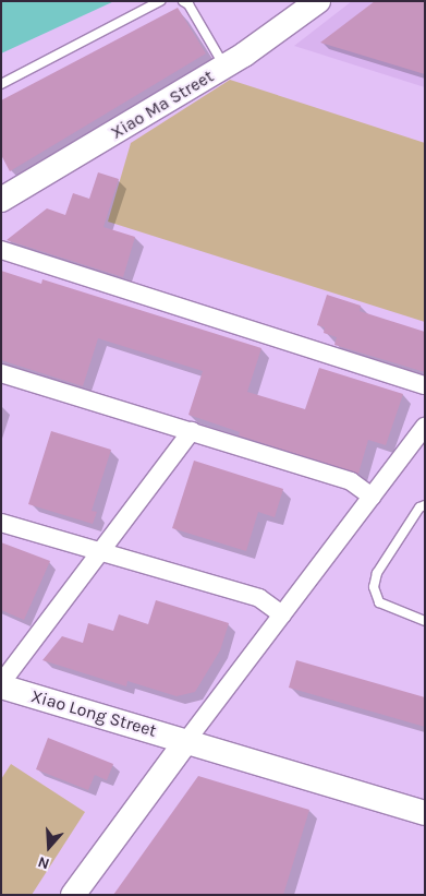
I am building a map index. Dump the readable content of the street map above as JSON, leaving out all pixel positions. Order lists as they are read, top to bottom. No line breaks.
{"streets":{"main road":["Xiao Ma Street","Xiao Long Street"]},"north":"bottom"}
